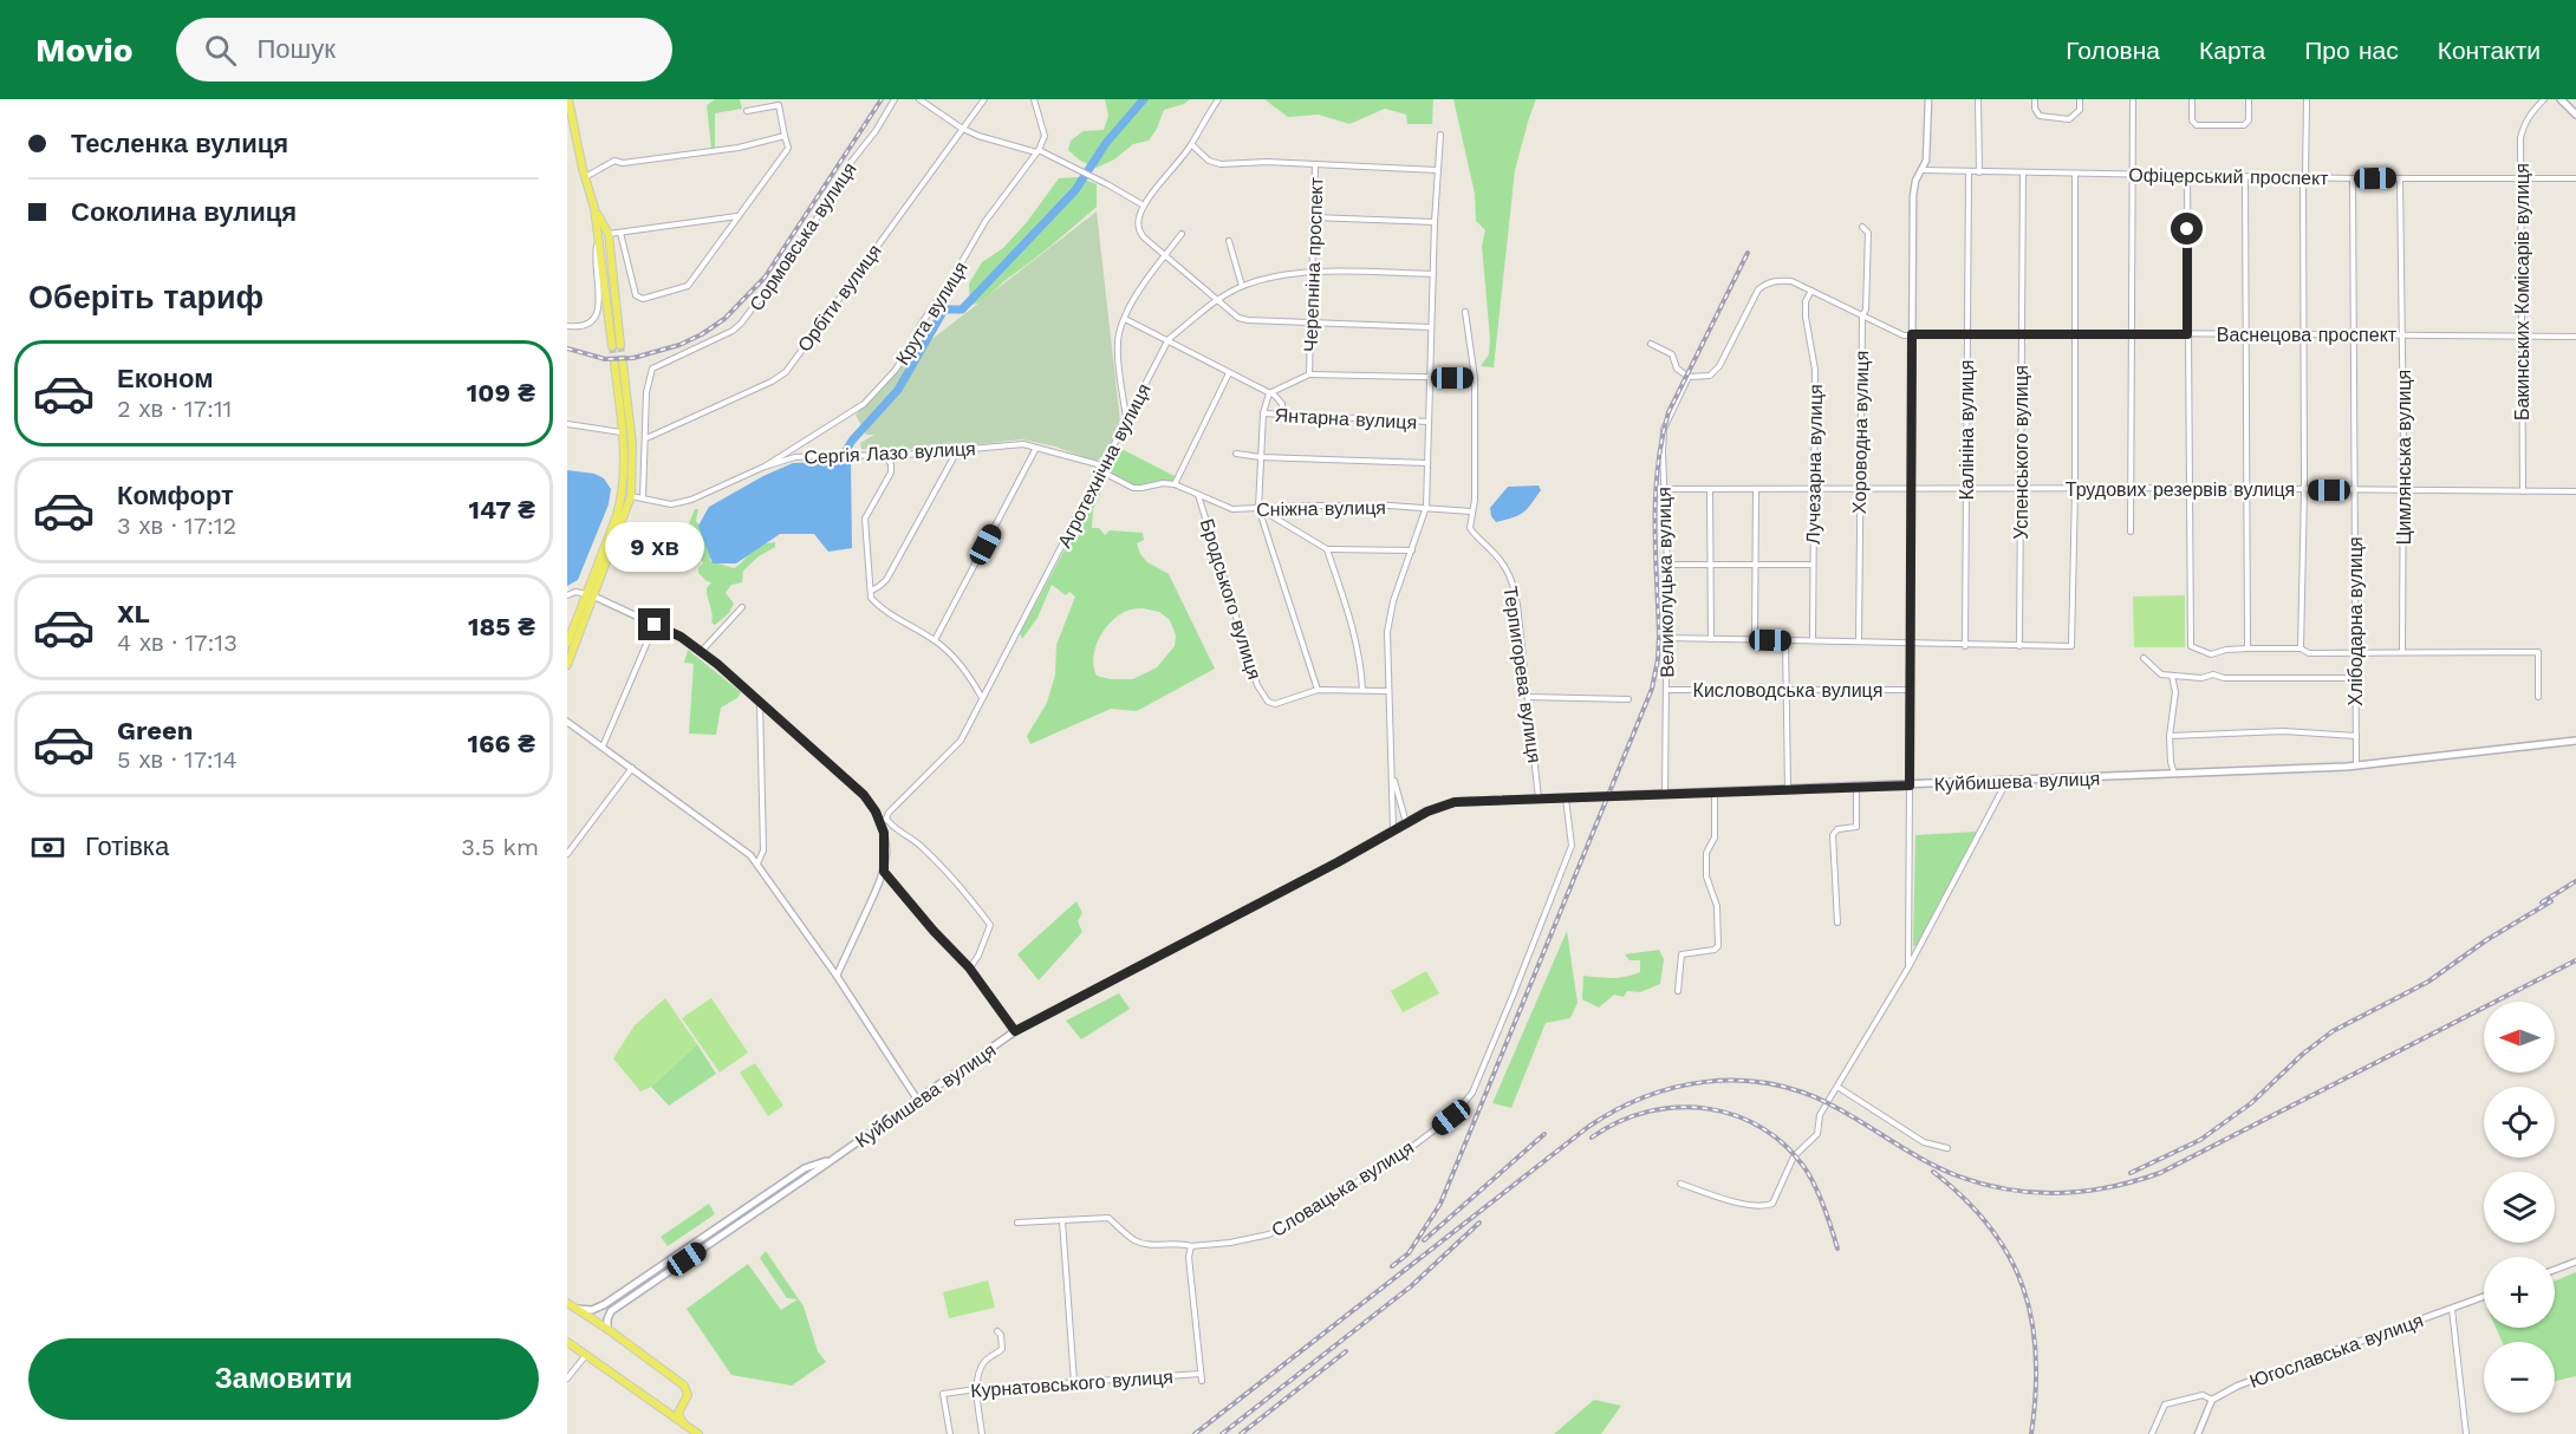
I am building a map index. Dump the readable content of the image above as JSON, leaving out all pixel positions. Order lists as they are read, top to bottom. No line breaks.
{"streets":{"main road":["Куйбишева вулиця"],"street":["Офіцерський проспект","Сормовська вулиця","Черепніна проспект","Бакинських Комісарів вулиця","Орбіти вулиця","Крута вулиця","Васнецова проспект","Янтарна вулиця","Калініна вулиця","Хороводна вулиця","Сергія Лазо вулиця","Успенського вулиця","Цимлянська вулиця","Лучезарна вулиця","Агротехнічна вулиця","Трудових резервів вулиця","Сніжна вулиця","Великолуцька вулиця","Бродського вулиця","Хлібодарна вулиця","Терпигорева вулиця","Кисловодська вулиця","Словацька вулиця","Югославська вулиця","Курнатовського вулиця"]},"crossings":[["Офіцерський проспект","Бакинських Комісарів вулиця"],["Офіцерський проспект","Калініна вулиця"],["Офіцерський проспект","Успенського вулиця"],["Офіцерський проспект","Цимлянська вулиця"],["Офіцерський проспект","Хлібодарна вулиця"],["Сормовська вулиця","Орбіти вулиця"],["Сормовська вулиця","Крута вулиця"],["Черепніна проспект","Агротехнічна вулиця"],["Бакинських Комісарів вулиця","Васнецова проспект"],["Бакинських Комісарів вулиця","Трудових резервів вулиця"],["Крута вулиця","Сергія Лазо вулиця"],["Васнецова проспект","Калініна вулиця"],["Васнецова проспект","Хороводна вулиця"],["Васнецова проспект","Успенського вулиця"],["Васнецова проспект","Цимлянська вулиця"],["Васнецова проспект","Лучезарна вулиця"],["Васнецова проспект","Великолуцька вулиця"],["Васнецова проспект","Хлібодарна вулиця"],["Калініна вулиця","Трудових резервів вулиця"],["Хороводна вулиця","Трудових резервів вулиця"],["Сергія Лазо вулиця","Агротехнічна вулиця"],["Сергія Лазо вулиця","Сніжна вулиця"],["Успенського вулиця","Трудових резервів вулиця"],["Цимлянська вулиця","Трудових резервів вулиця"],["Лучезарна вулиця","Трудових резервів вулиця"],["Трудових резервів вулиця","Великолуцька вулиця"],["Трудових резервів вулиця","Хлібодарна вулиця"],["Сніжна вулиця","Бродського вулиця"],["Сніжна вулиця","Терпигорева вулиця"],["Великолуцька вулиця","Кисловодська вулиця"],["Великолуцька вулиця","Куйбишева вулиця"],["Хлібодарна вулиця","Куйбишева вулиця"],["Терпигорева вулиця","Куйбишева вулиця"],["Куйбишева вулиця","Словацька вулиця"]],"north":"left","page":{"header":"Movio","search":"Пошук","nav":["Головна","Карта","Про нас","Контакти"],"banner":["Тесленка вулиця","Соколина вулиця"],"heading":"Оберіть тариф","list":[{"name":"Економ","note":"2 хв · 17:11","value":"109 ₴"},{"name":"Комфорт","note":"3 хв · 17:12","value":"147 ₴"},{"name":"XL","note":"4 хв · 17:13","value":"185 ₴"},{"name":"Green","note":"5 хв · 17:14","value":"166 ₴"}],"bubble":"9 хв","pay":["Готівка","3.5 km"],"map_buttons":["+","−"],"buttons":"Замовити"}}
